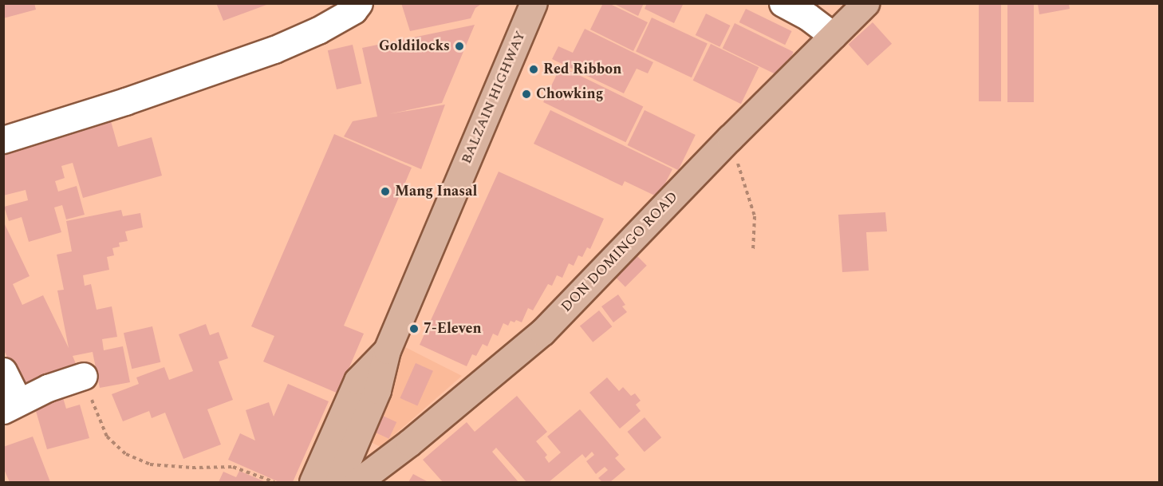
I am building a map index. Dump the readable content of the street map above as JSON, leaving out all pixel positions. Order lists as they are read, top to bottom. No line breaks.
{"streets":{"main road":["BALZAIN HIGHWAY","DON DOMINGO ROAD"]},"places":["Goldilocks","Red Ribbon","Chowking","Mang Inasal","7-Eleven"]}
